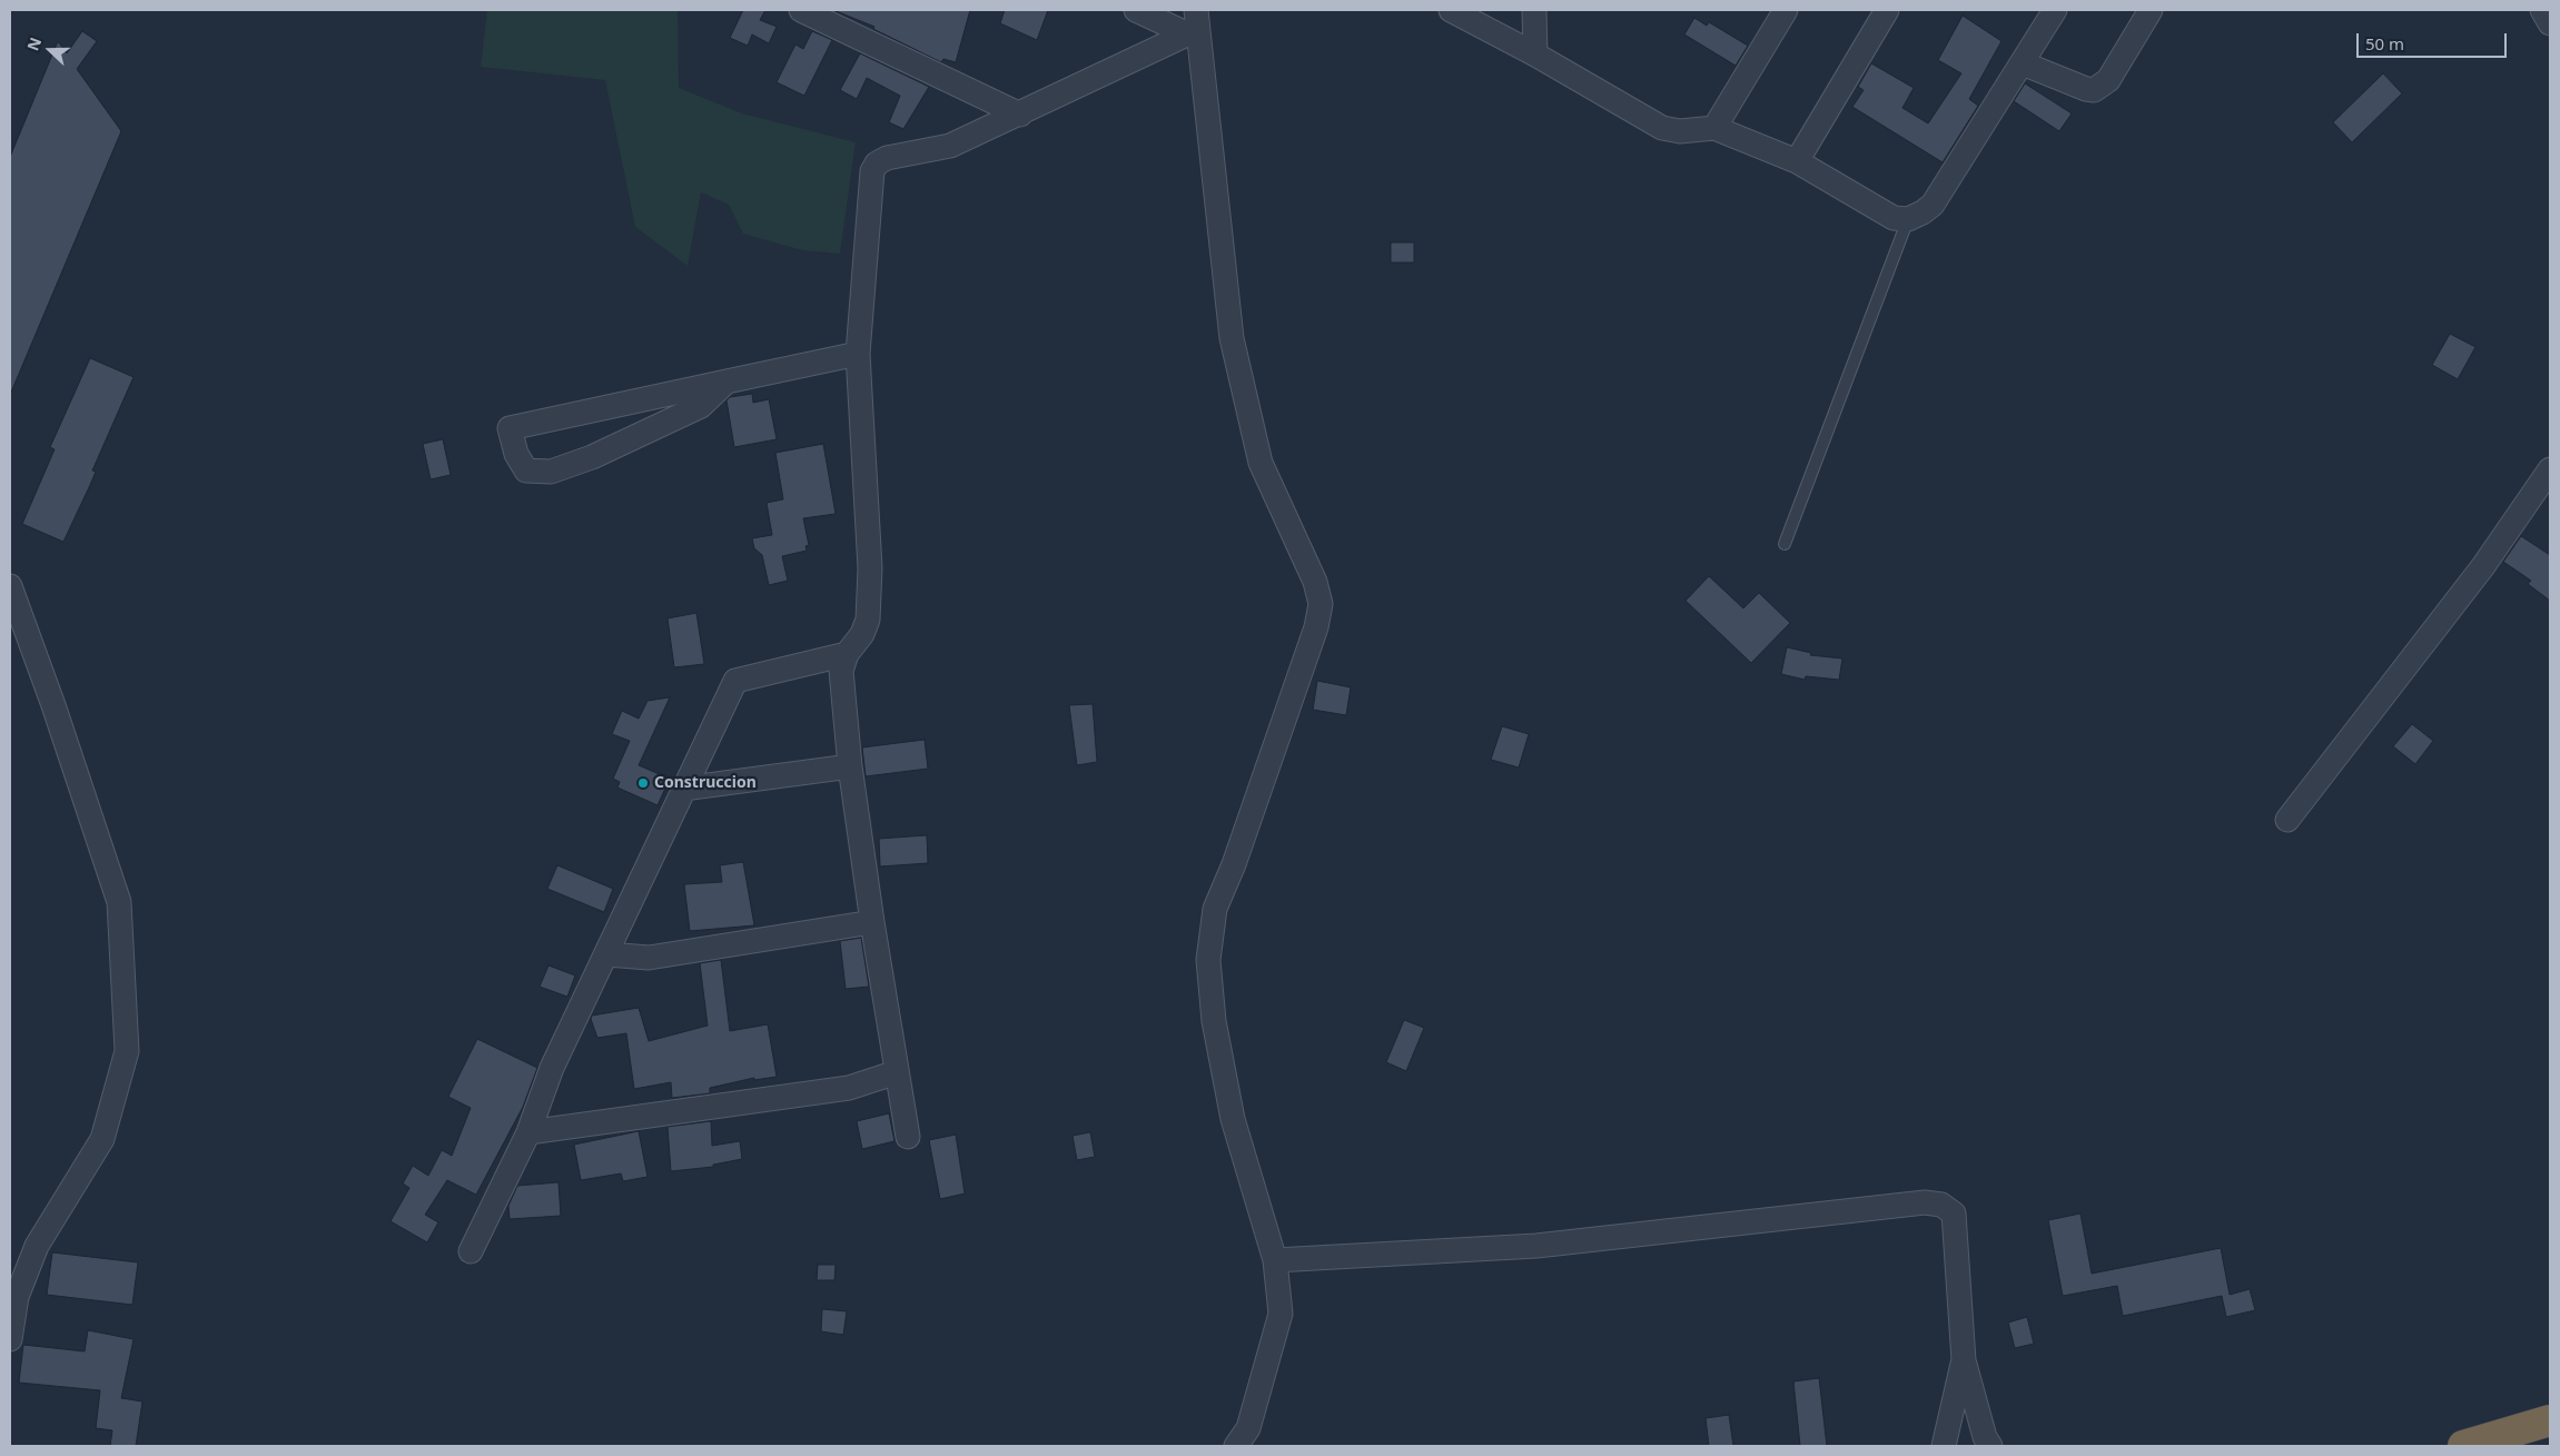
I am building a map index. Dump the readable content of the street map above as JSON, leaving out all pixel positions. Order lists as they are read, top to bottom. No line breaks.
{"places":["Construccion"],"scale_bar":"50 m","north":"left"}
